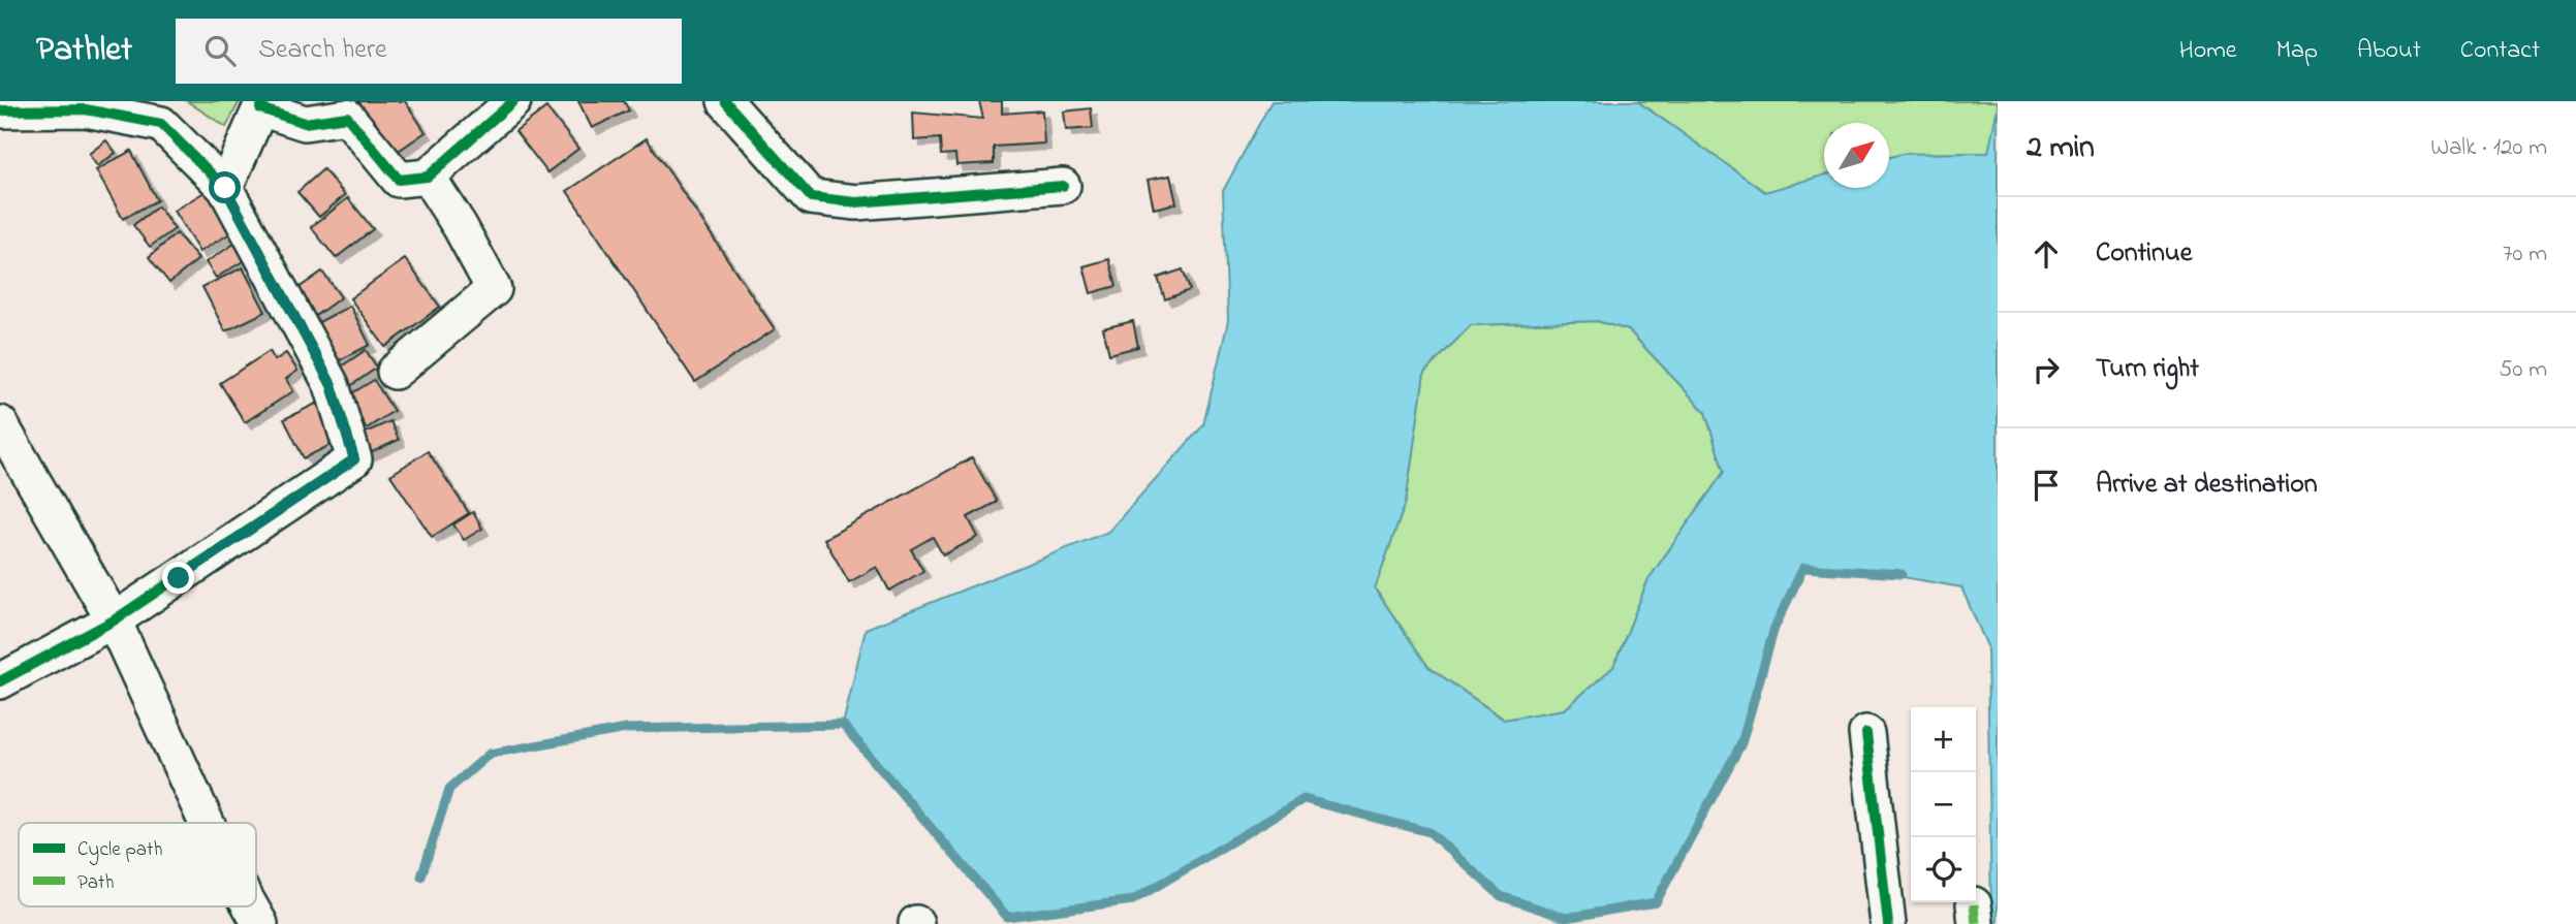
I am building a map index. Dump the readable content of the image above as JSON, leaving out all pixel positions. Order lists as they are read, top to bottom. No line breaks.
{"legend":["Cycle path","Path"],"north":"top right","page":{"header":"Pathlet","search":"Search here","nav":["Home","Map","About","Contact"],"heading":["2 min","Walk · 120 m"],"list":[["Continue","70 m"],["Turn right","50 m"],"Arrive at destination"],"map_buttons":["+","−"]}}
